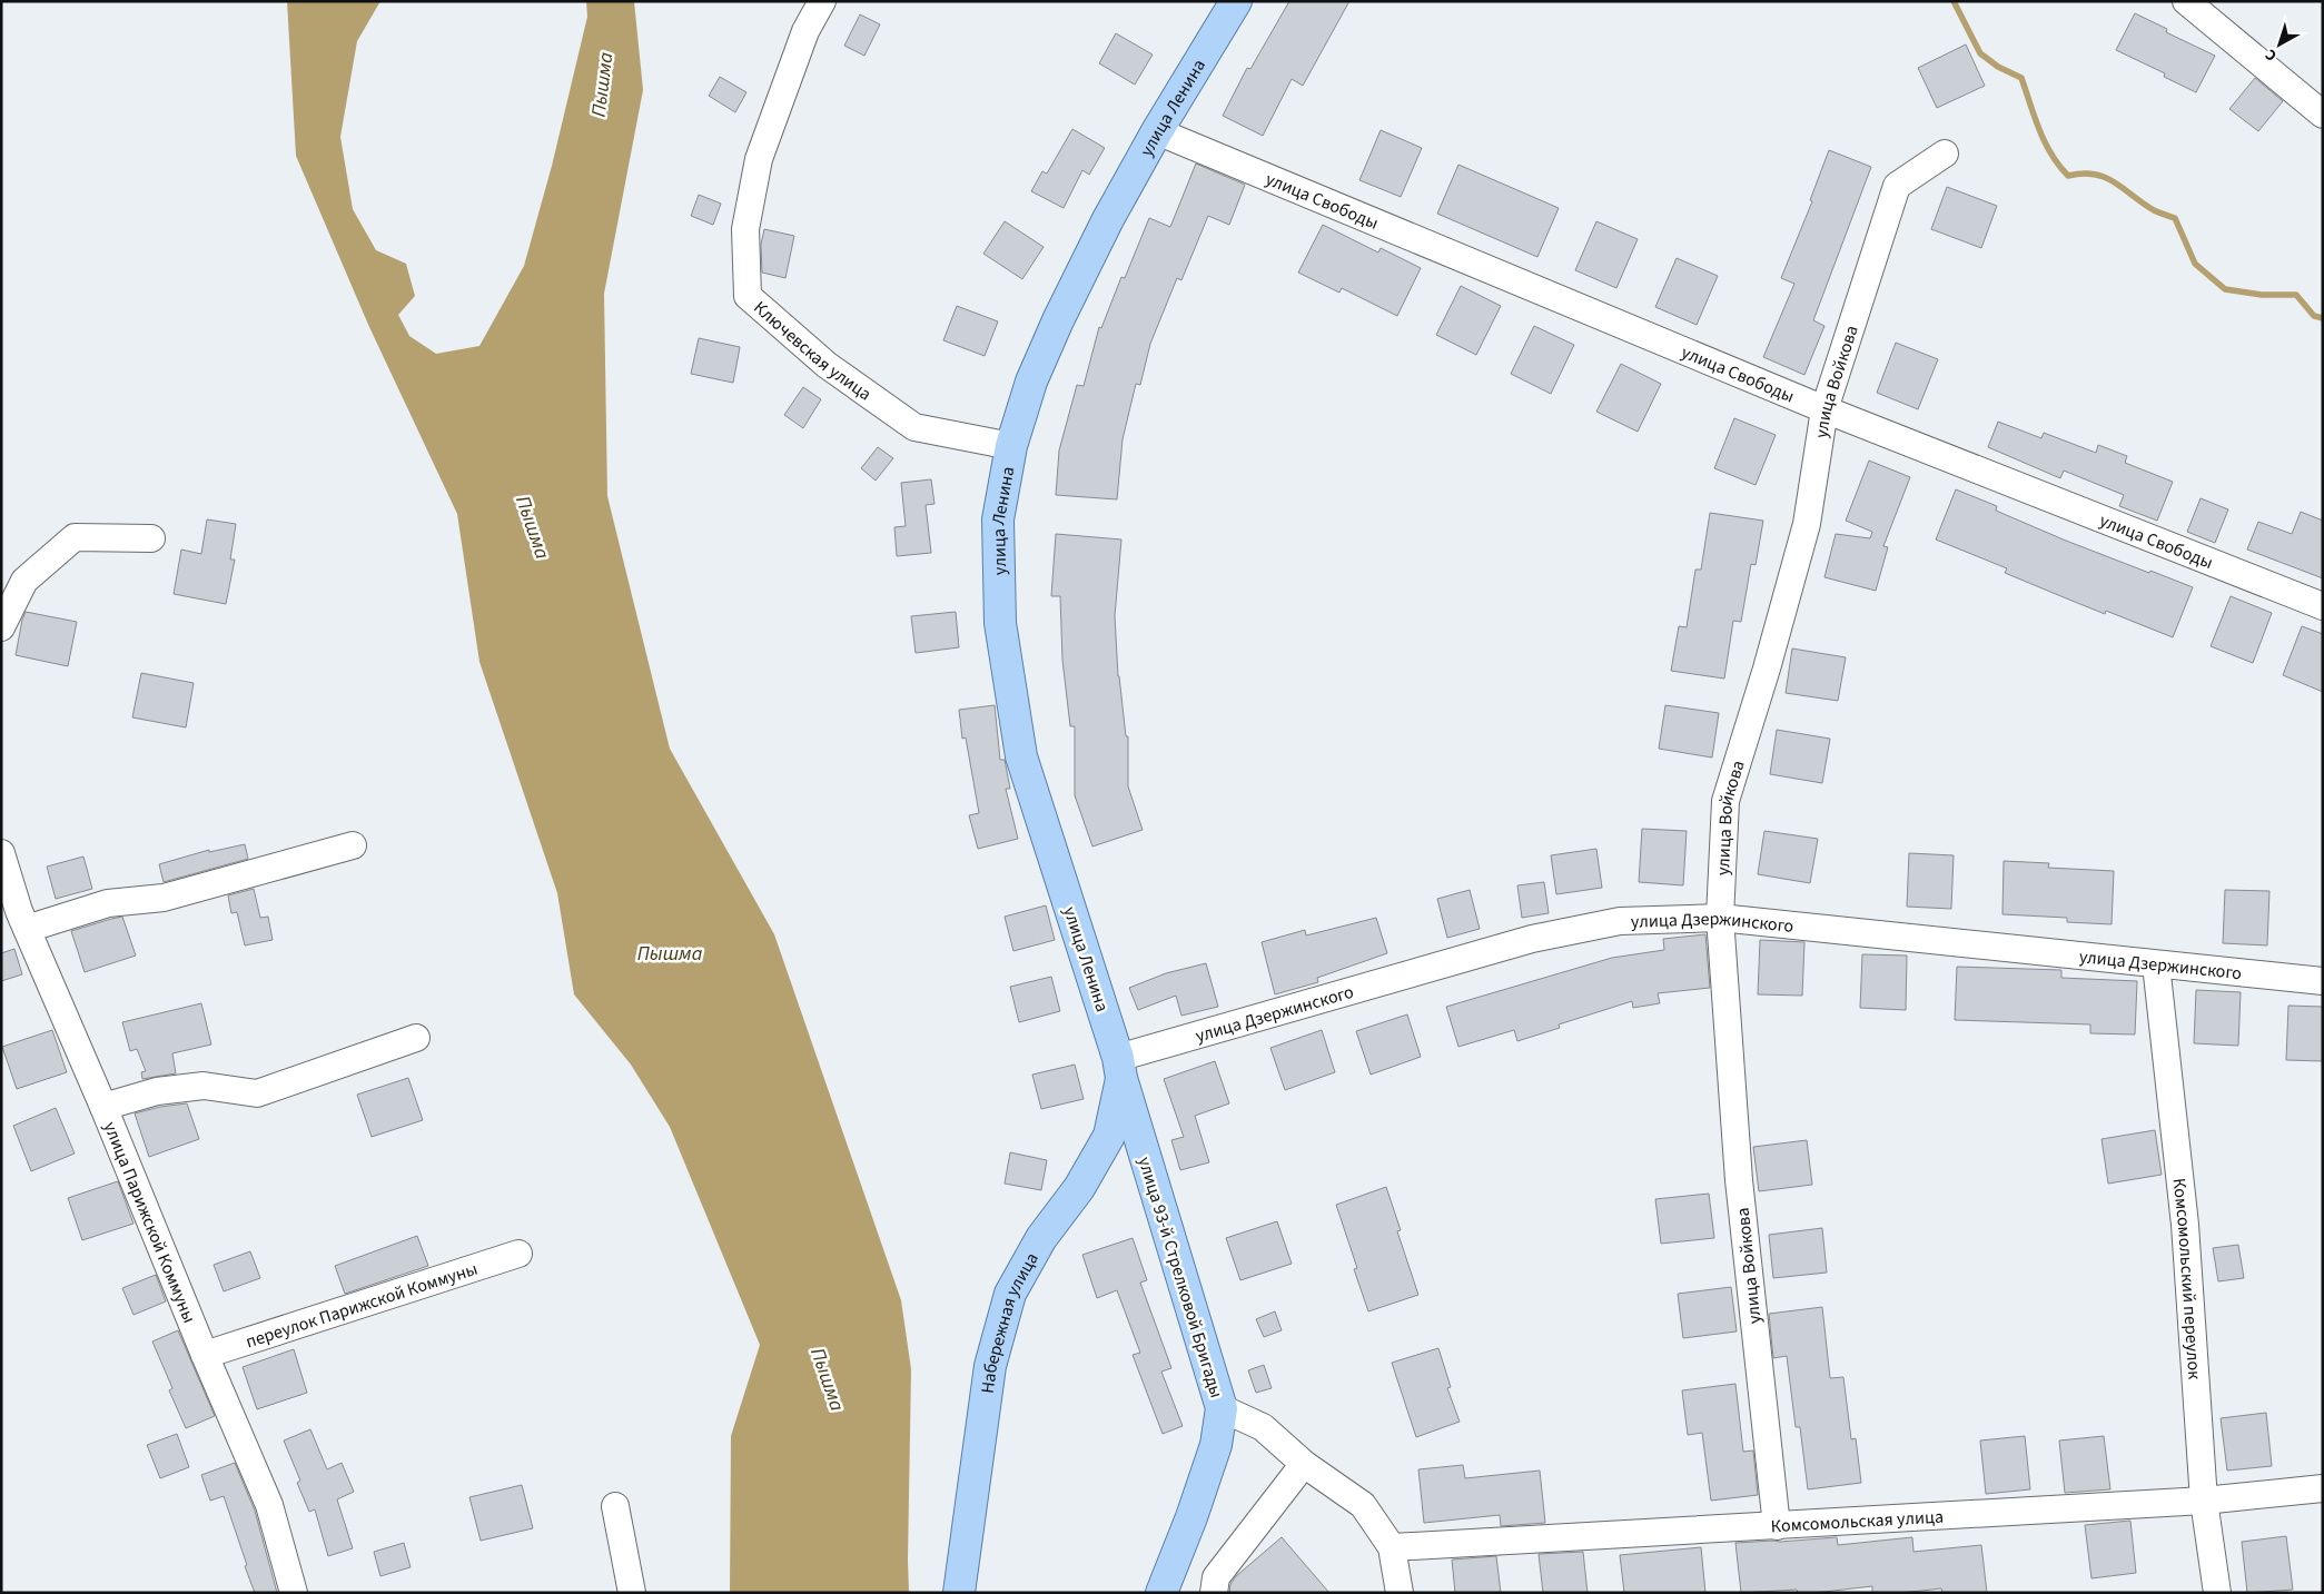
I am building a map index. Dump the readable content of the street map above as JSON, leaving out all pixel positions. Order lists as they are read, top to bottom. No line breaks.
{"streets":{"main road":["улица Ленина","улица 93-й Стрелковой Бригады","Набережная улица"],"street":["улица Свободы","Ключевская улица","улица Войкова","улица Дзержинского","улица Парижской Коммуны","Комсомольский переулок","переулок Парижской Коммуны","Комсомольская улица"]},"crossings":[["улица Ленина","улица Свободы"],["улица Ленина","Ключевская улица"],["улица Ленина","улица Дзержинского"],["улица Ленина","улица 93-й Стрелковой Бригады"],["улица Ленина","Набережная улица"],["улица Свободы","улица Войкова"],["улица Войкова","улица Дзержинского"],["улица Войкова","Комсомольская улица"],["улица Дзержинского","улица 93-й Стрелковой Бригады"],["улица Дзержинского","Комсомольский переулок"],["улица Дзержинского","Набережная улица"],["улица Парижской Коммуны","переулок Парижской Коммуны"],["улица 93-й Стрелковой Бригады","Набережная улица"],["улица 93-й Стрелковой Бригады","Комсомольская улица"],["Комсомольский переулок","Комсомольская улица"]],"water":["Пышма"],"north":"bottom left"}
